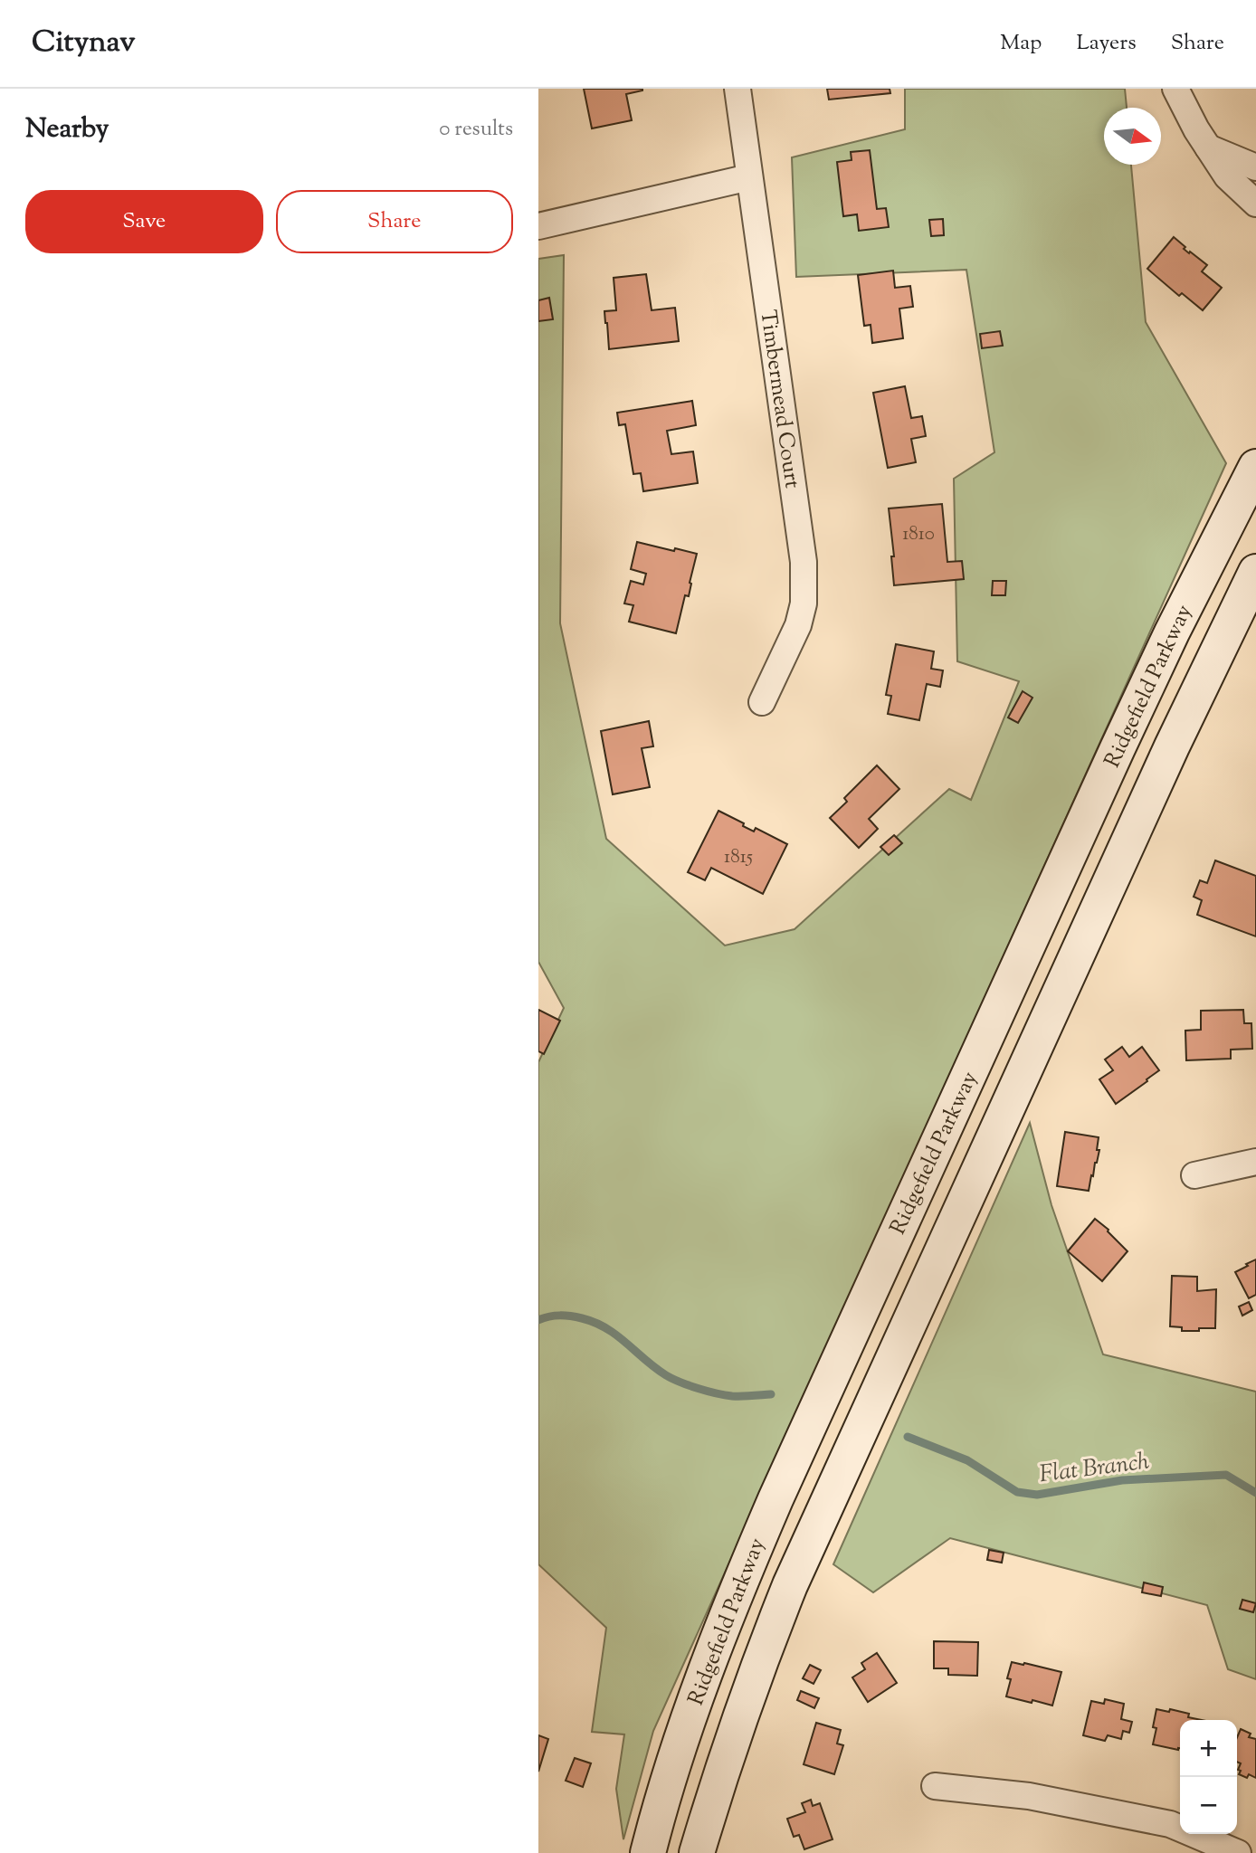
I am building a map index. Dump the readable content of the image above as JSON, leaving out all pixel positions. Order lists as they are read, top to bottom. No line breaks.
{"streets":{"main road":["Ridgefield Parkway"],"street":["Timbermead Court"]},"water":["Flat Branch"],"house_numbers":["1810","1815"],"north":"right","page":{"header":"Citynav","nav":["Map","Layers","Share"],"heading":["Nearby","0 results"],"buttons":["Save","Share"],"map_buttons":["+","−"]}}
